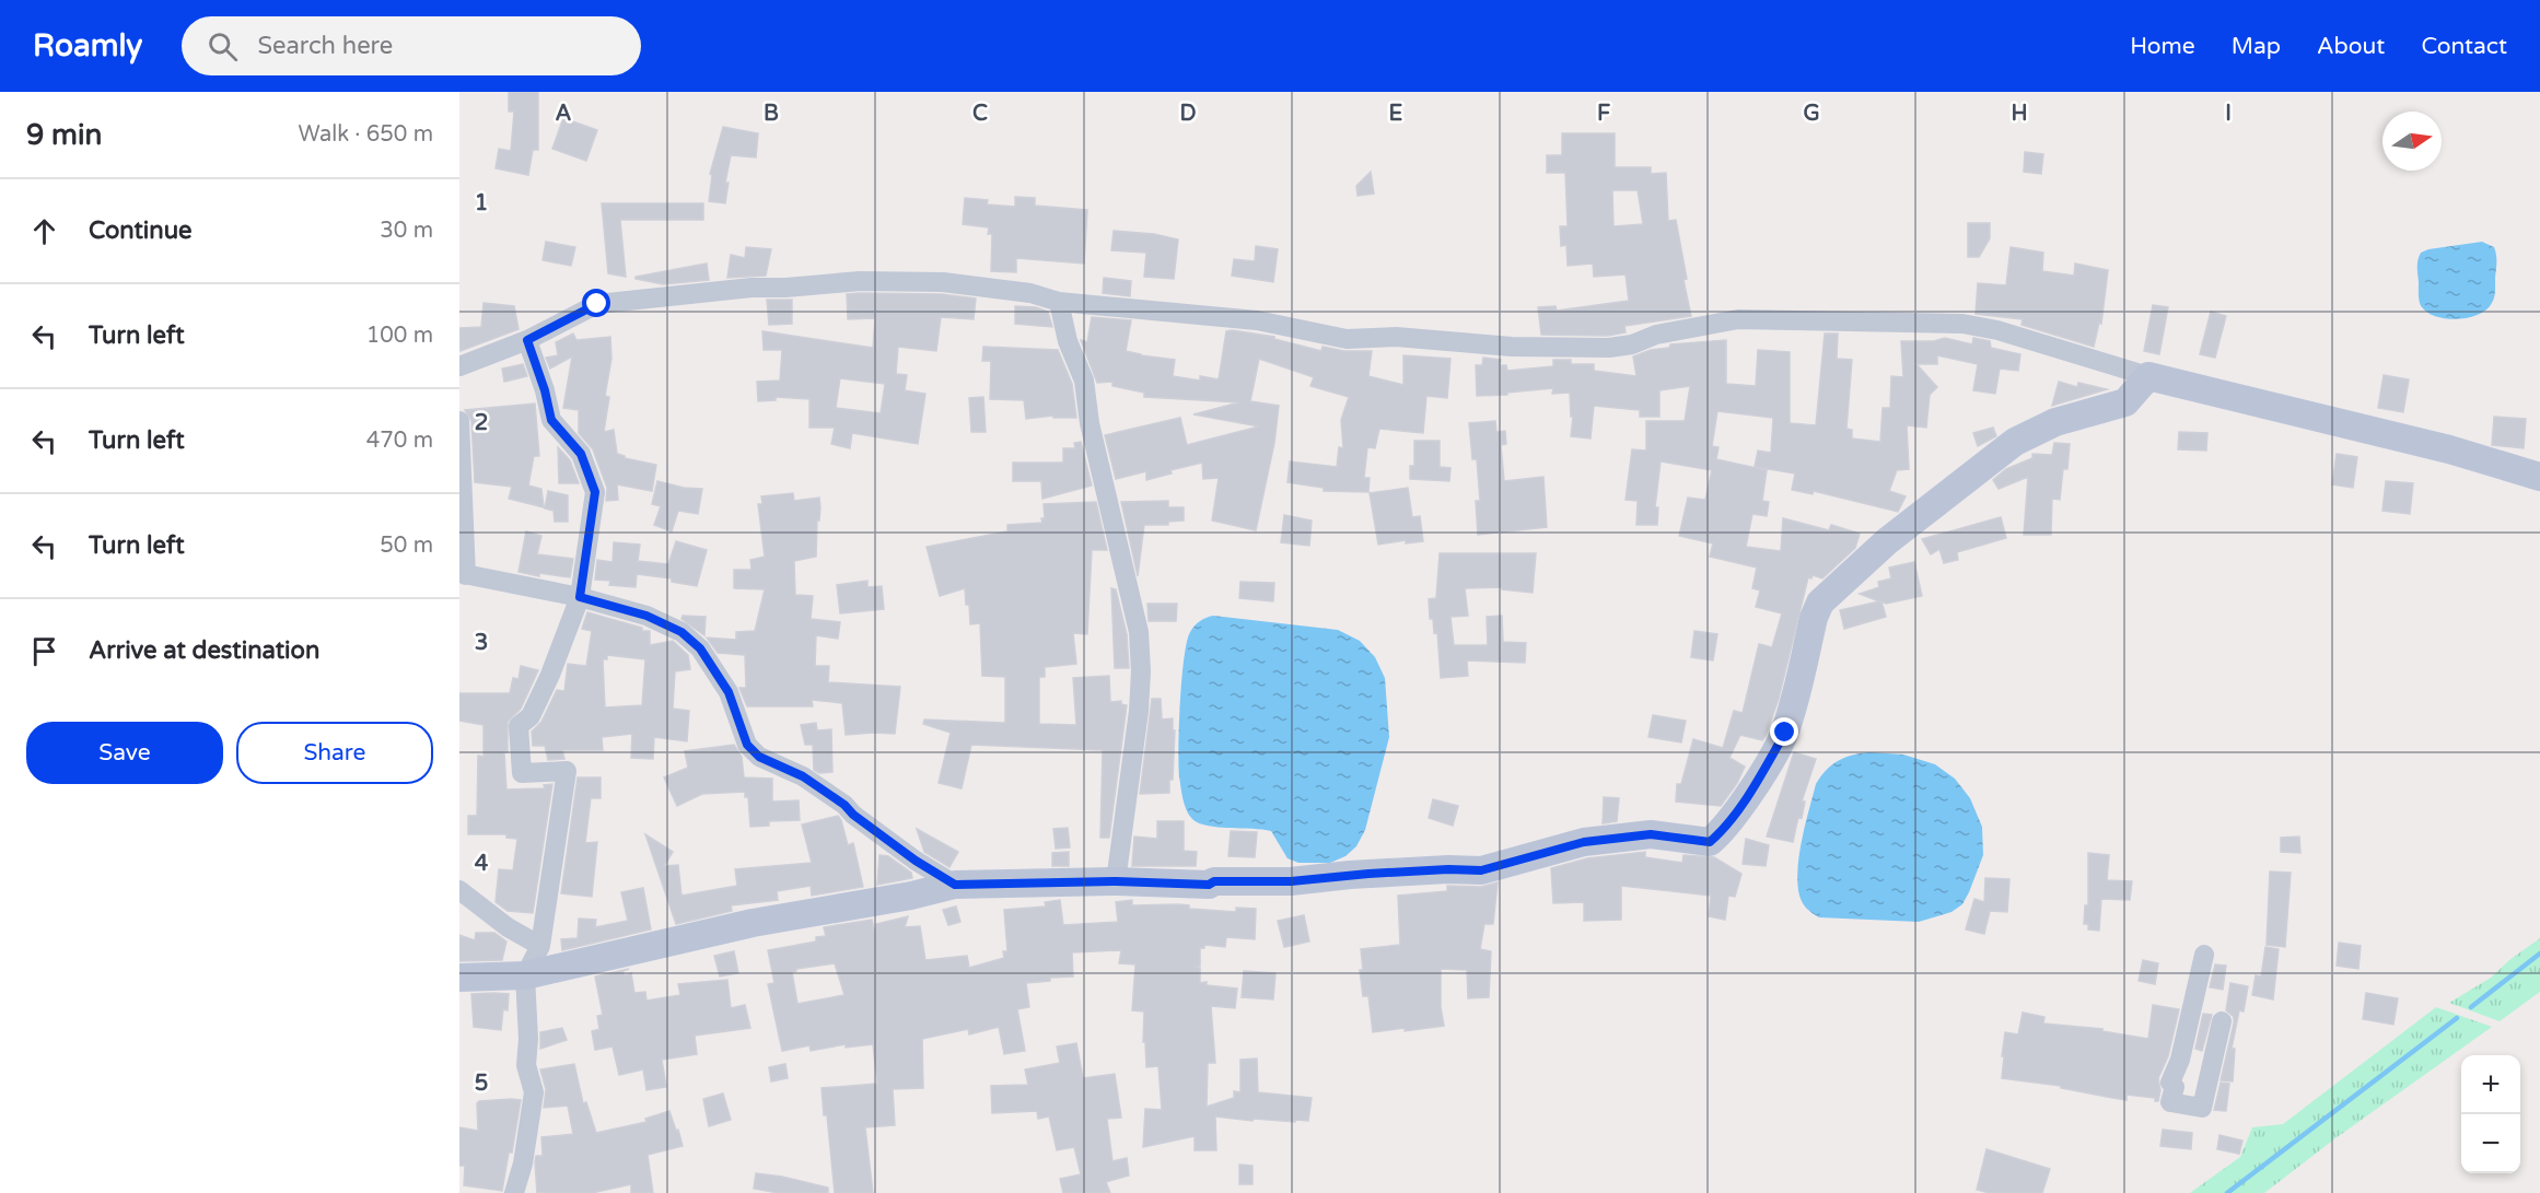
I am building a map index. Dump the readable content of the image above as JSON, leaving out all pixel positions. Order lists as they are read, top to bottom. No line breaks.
{"north":"right","page":{"header":"Roamly","search":"Search here","nav":["Home","Map","About","Contact"],"heading":["9 min","Walk · 650 m"],"list":[["Continue","30 m"],["Turn left","100 m"],["Turn left","470 m"],["Turn left","50 m"],"Arrive at destination"],"buttons":["Save","Share"],"map_buttons":["+","−"]},"grid":{"columns":["A","B","C","D","E","F","G","H","I"],"rows":["1","2","3","4","5"]}}
